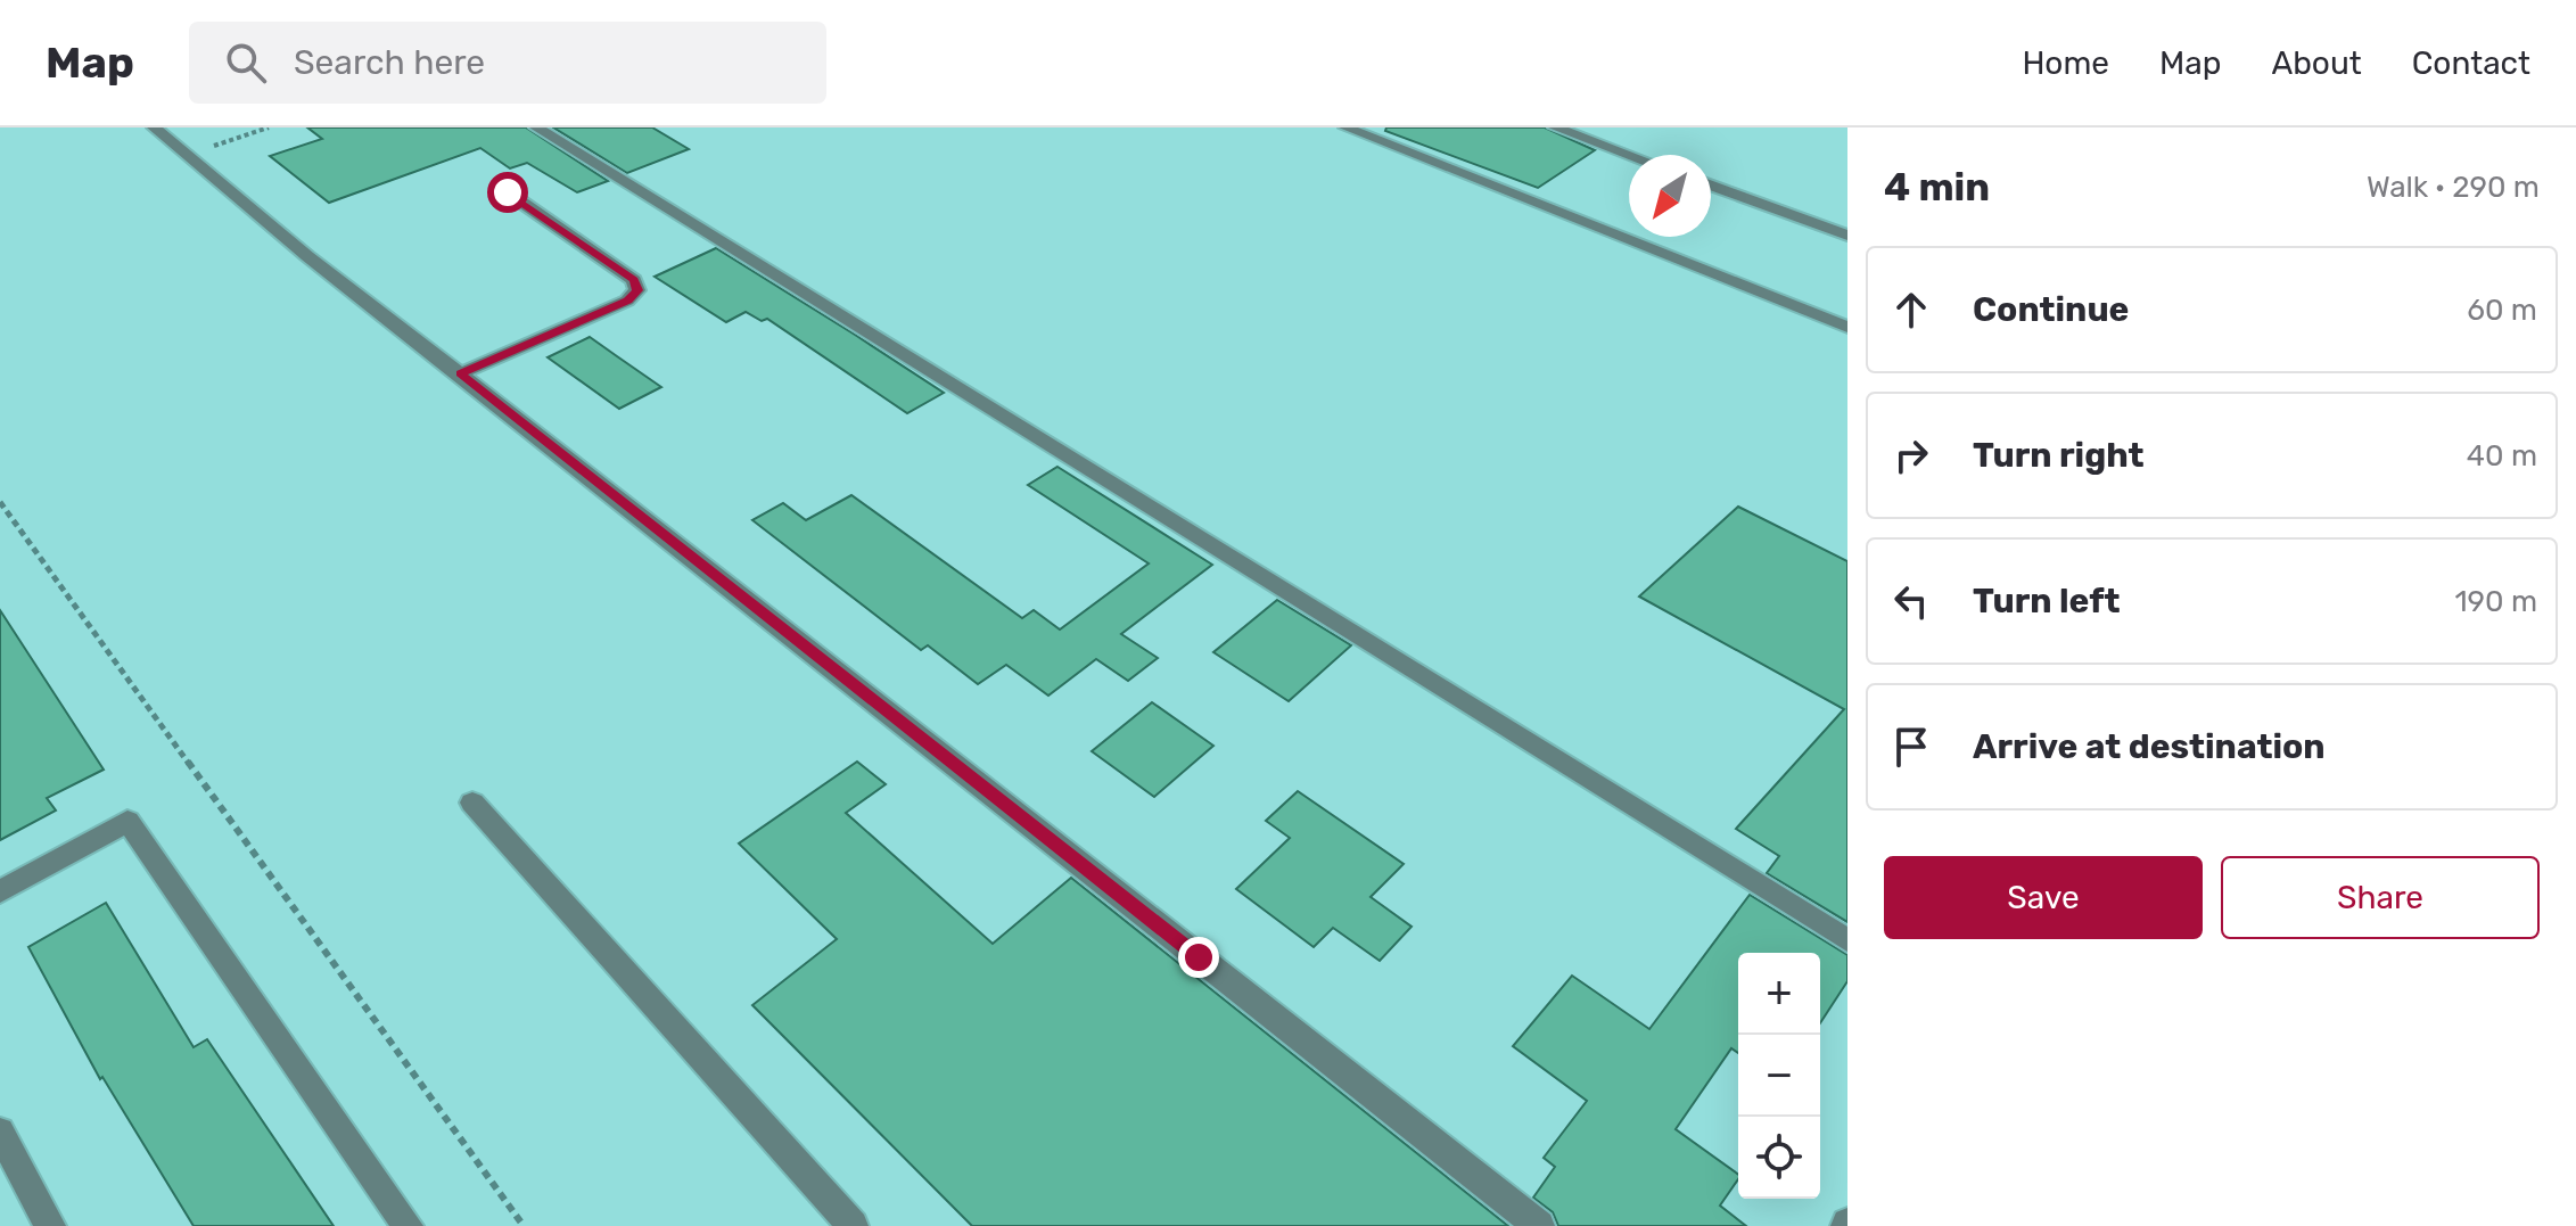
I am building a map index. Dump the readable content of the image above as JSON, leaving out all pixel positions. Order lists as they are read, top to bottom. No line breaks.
{"north":"bottom left","page":{"header":"Map","search":"Search here","nav":["Home","Map","About","Contact"],"heading":["4 min","Walk · 290 m"],"list":[["Continue","60 m"],["Turn right","40 m"],["Turn left","190 m"],"Arrive at destination"],"buttons":["Save","Share"],"map_buttons":["+","−"]}}
